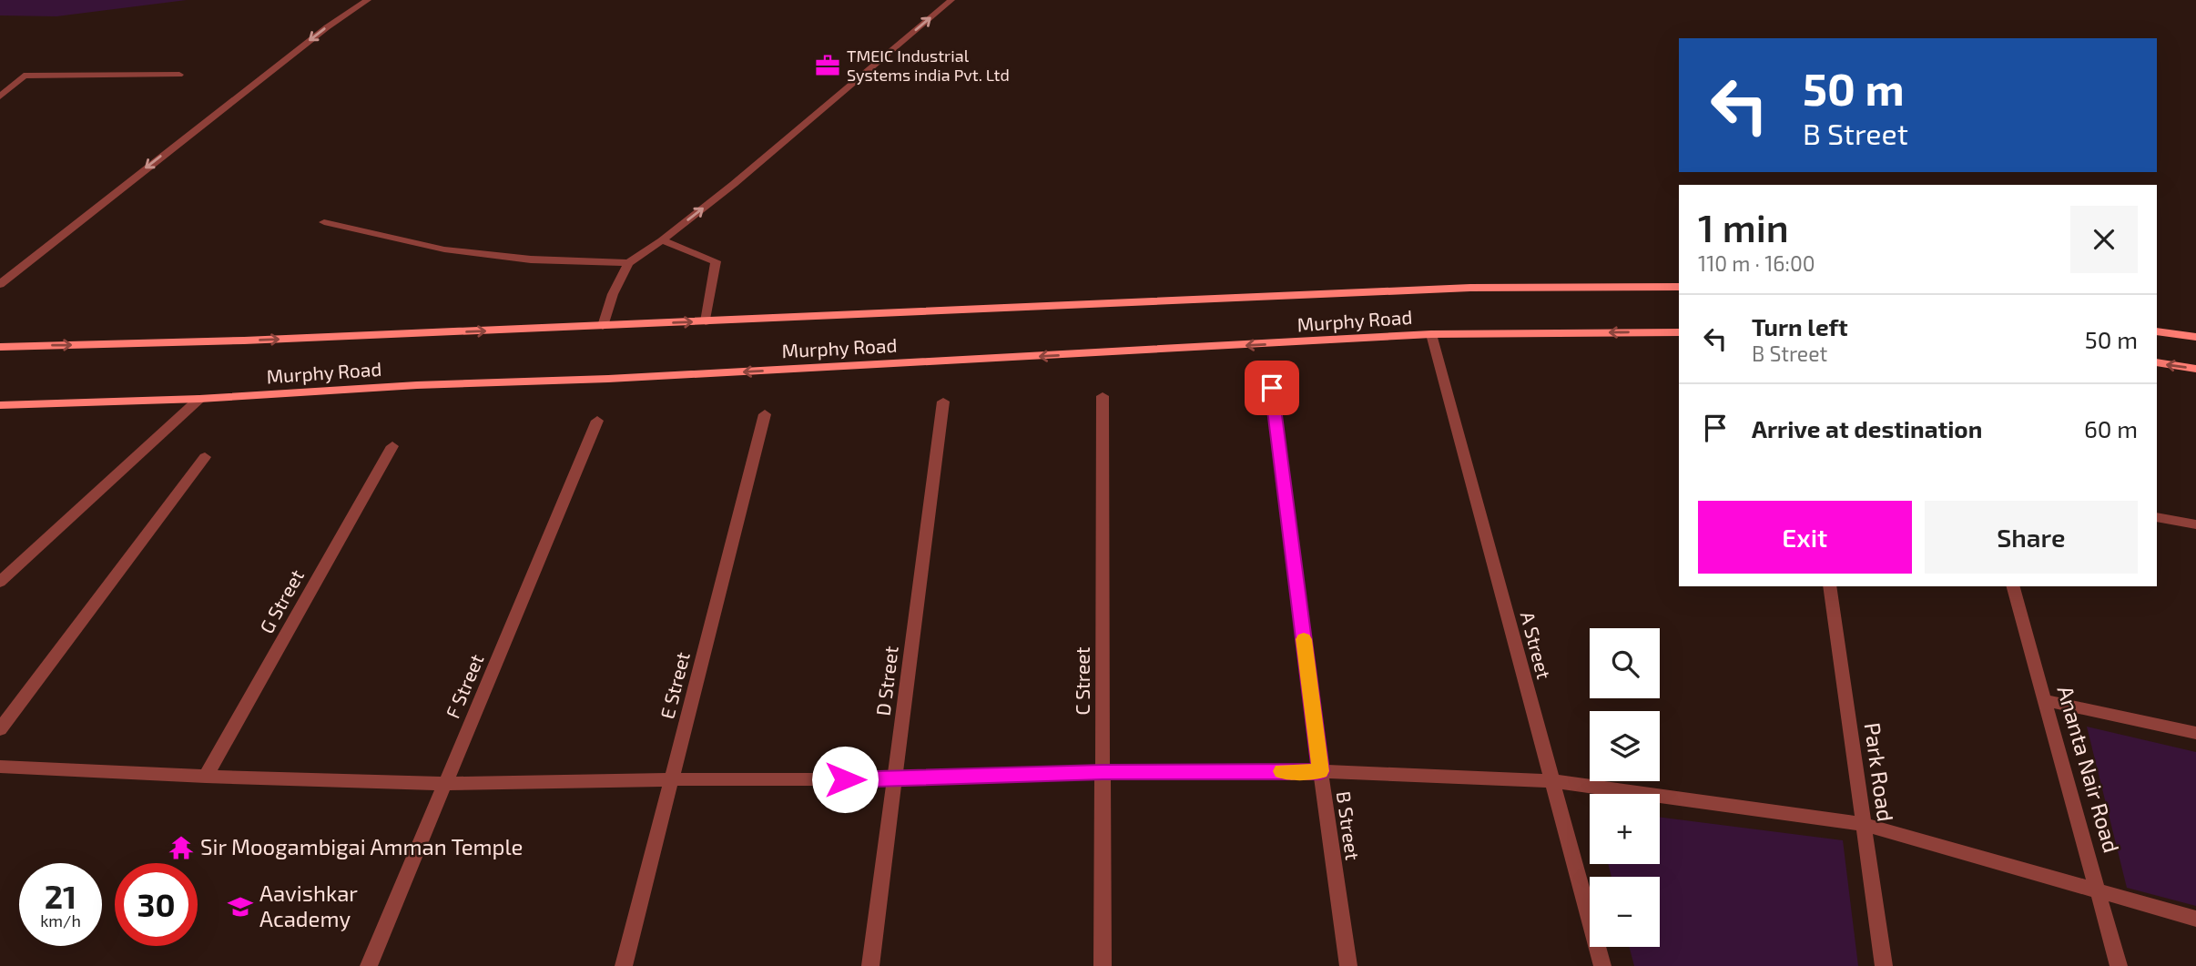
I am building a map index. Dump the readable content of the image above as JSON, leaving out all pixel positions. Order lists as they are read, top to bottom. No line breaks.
{"streets":{"main road":["Murphy Road"],"street":["G Street","A Street","D Street","C Street","E Street","F Street","Ananta Nair Road","Park Road","B Street"]},"crossings":[["Murphy Road","A Street"]],"places":{"office":["TMEIC Industrial Systems india Pvt. Ltd"],"temple":["Sir Moogambigai Amman Temple"],"school or university":["Aavishkar Academy"]},"page":{"turn":["50 m","B Street"],"heading":["1 min","110 m · 16:00"],"list":[{"name":"Turn left","note":"B Street","value":"50 m"},{"name":"Arrive at destination","value":"60 m"}],"buttons":["Exit","Share"],"map_buttons":["+","−"],"speed":"21 km/h","limit":"30"}}
